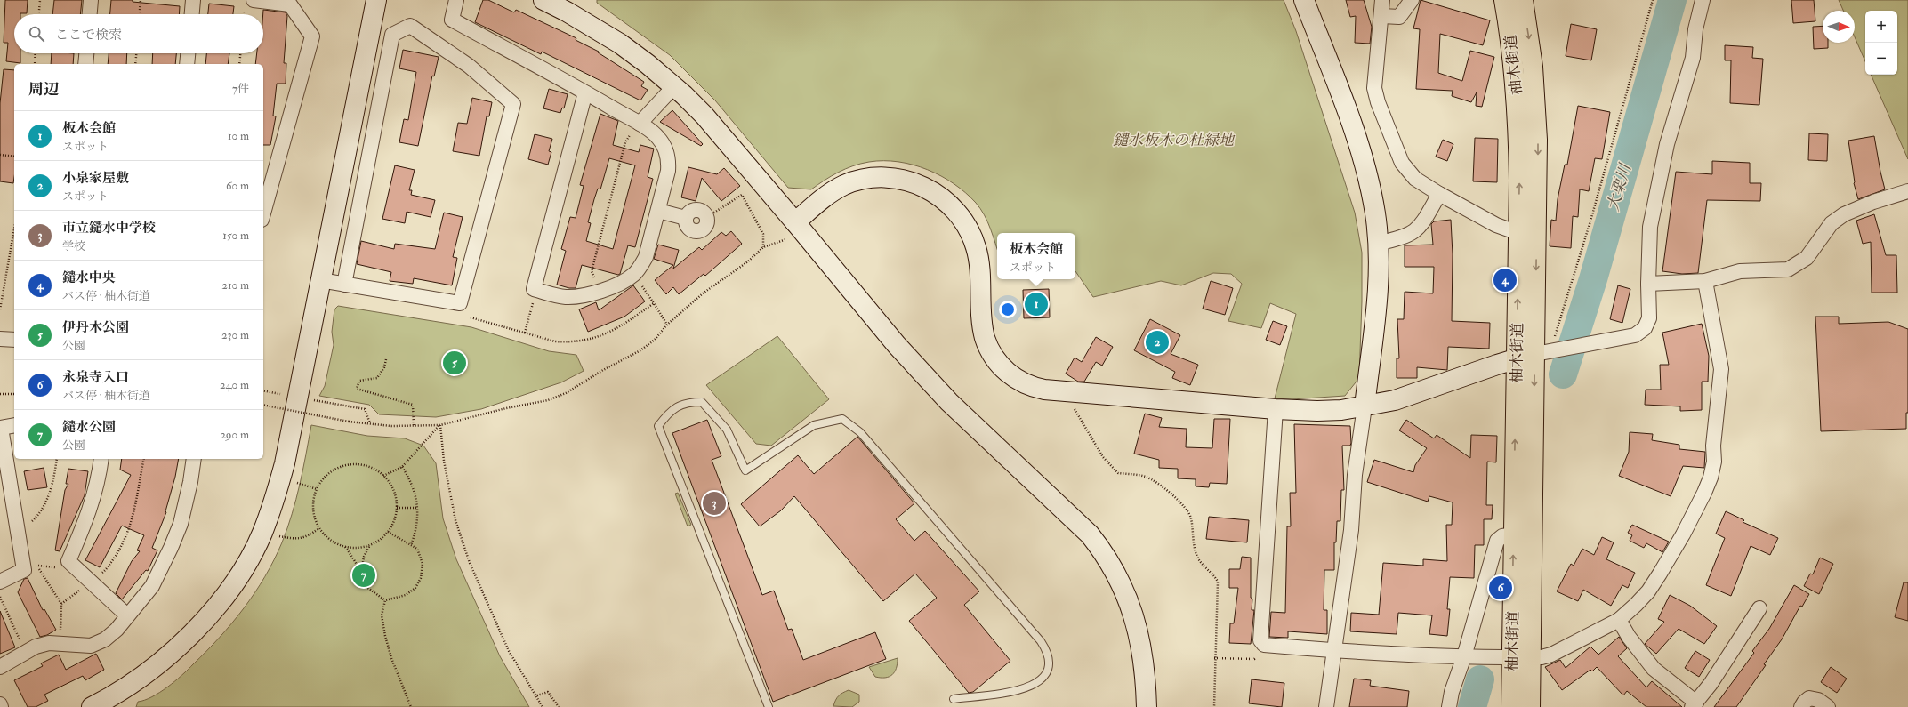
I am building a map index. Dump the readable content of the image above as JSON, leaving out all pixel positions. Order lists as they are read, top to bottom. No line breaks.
{"streets":{"main road":["柚木街道"]},"water":["大栗川"],"parks":["鑓水板木の杜緑地"],"north":"right","page":{"map_buttons":["+","−"],"search":"ここで検索","heading":["周辺","7件"],"list":[{"mark":"1","name":"板木会館","note":"スポット","value":"10 m"},{"mark":"2","name":"小泉家屋敷","note":"スポット","value":"60 m"},{"mark":"3","name":"市立鑓水中学校","note":"学校","value":"150 m"},{"mark":"4","name":"鑓水中央","note":"バス停 · 柚木街道","value":"210 m"},{"mark":"5","name":"伊丹木公園","note":"公園","value":"230 m"},{"mark":"6","name":"永泉寺入口","note":"バス停 · 柚木街道","value":"240 m"},{"mark":"7","name":"鑓水公園","note":"公園","value":"290 m"}],"popup":["板木会館","スポット"],"pins":["4","1","2","5","3","7","6"]}}
